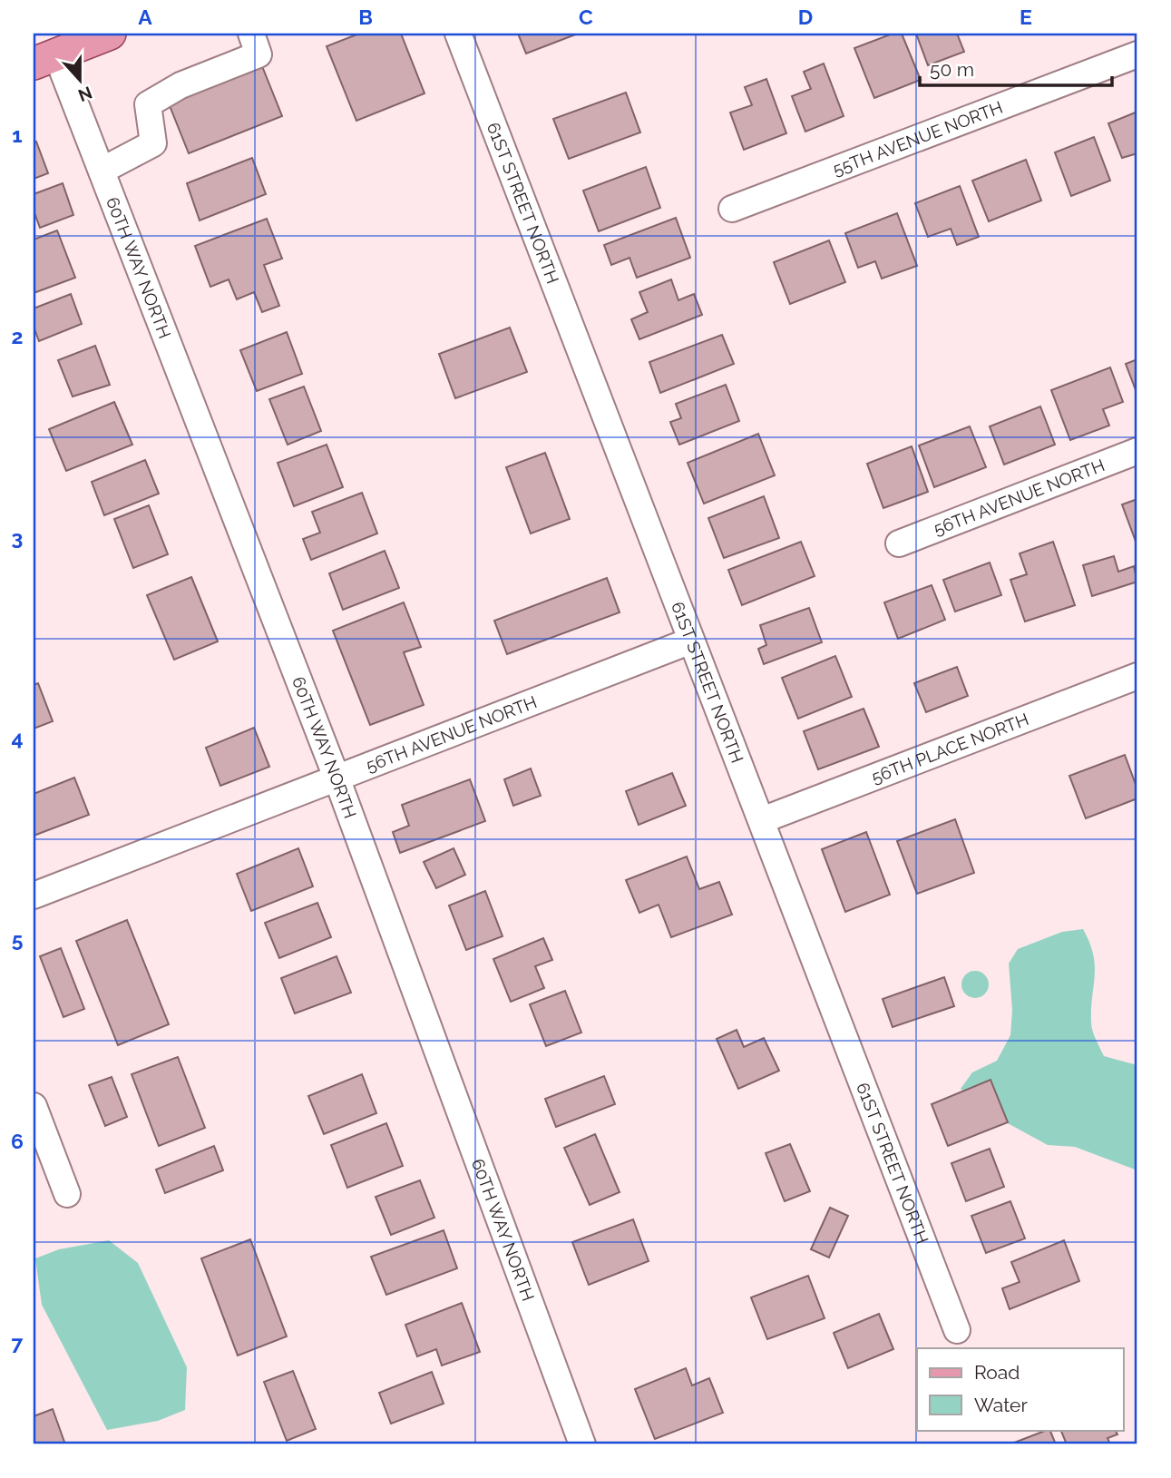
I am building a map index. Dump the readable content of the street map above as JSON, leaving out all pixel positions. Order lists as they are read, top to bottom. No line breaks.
{"streets":{"street":["55TH AVENUE NORTH","61ST STREET NORTH","60TH WAY NORTH","56TH AVENUE NORTH","56TH PLACE NORTH"]},"crossings":[["61ST STREET NORTH","56TH AVENUE NORTH"],["61ST STREET NORTH","56TH PLACE NORTH"],["60TH WAY NORTH","56TH AVENUE NORTH"]],"legend":["Road","Water"],"scale_bar":"50 m","north":"bottom","grid":{"columns":["A","B","C","D","E"],"rows":["1","2","3","4","5","6","7"]}}
